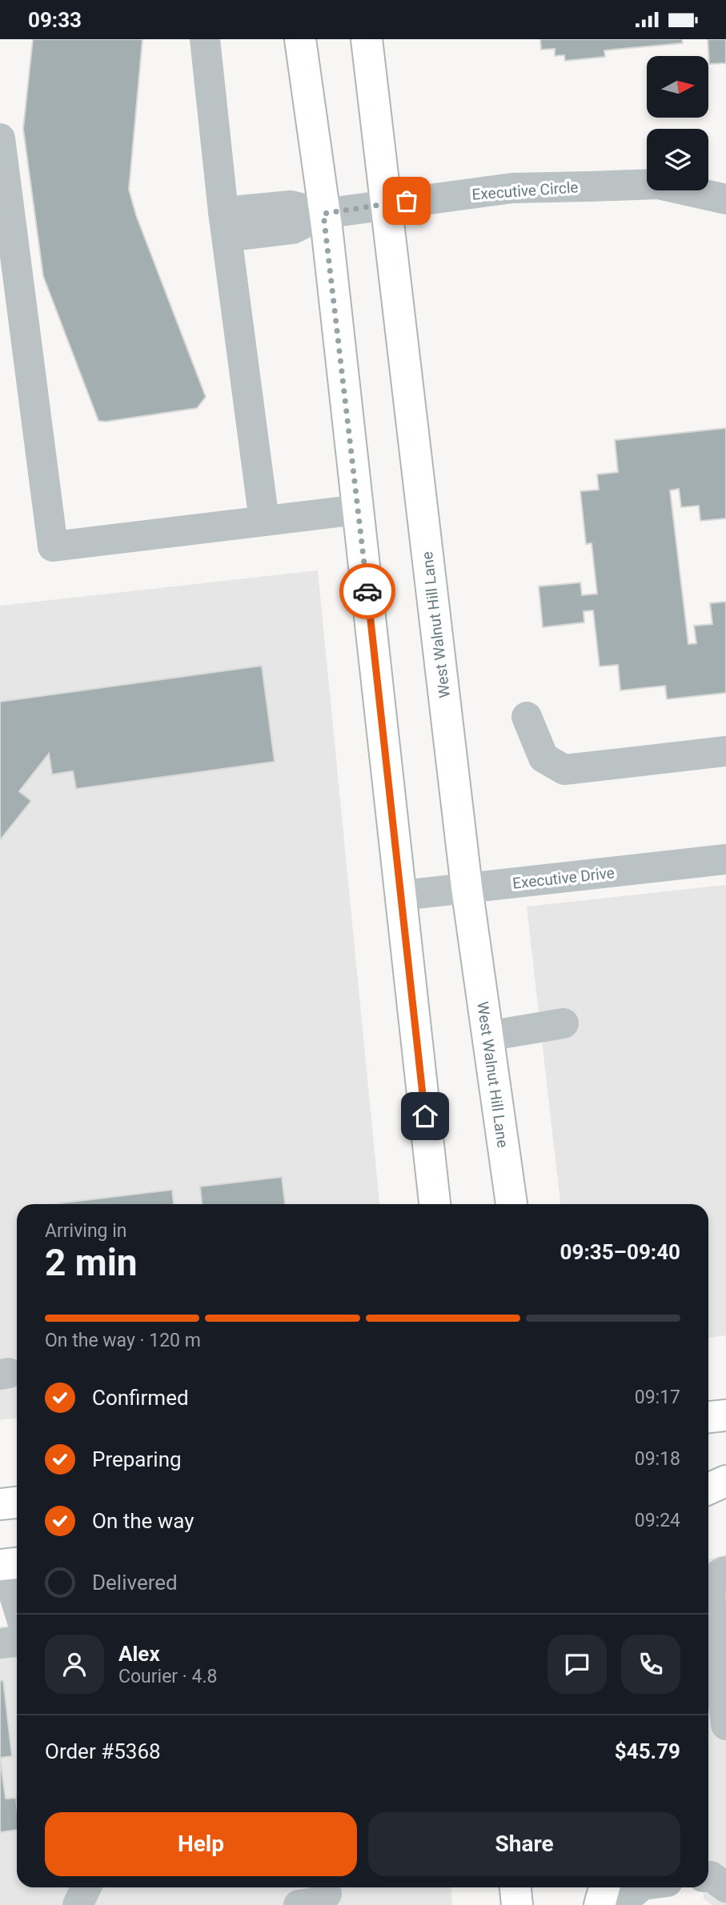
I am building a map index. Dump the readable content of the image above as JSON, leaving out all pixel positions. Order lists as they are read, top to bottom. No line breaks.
{"streets":{"main road":["West Walnut Hill Lane"],"street":["Executive Circle","Executive Drive"]},"crossings":[["Executive Circle","West Walnut Hill Lane"],["West Walnut Hill Lane","Executive Drive"]],"north":"right","page":{"status":"09:33","heading":["2 min","Arriving in","09:35–09:40"],"panel":["Alex","Courier · 4.8","Order #5368","$45.79"],"bar":"On the way · 120 m","list":[["Confirmed","09:17"],["Preparing","09:18"],["On the way","09:24"],"Delivered"],"buttons":["Help","Share"]}}
